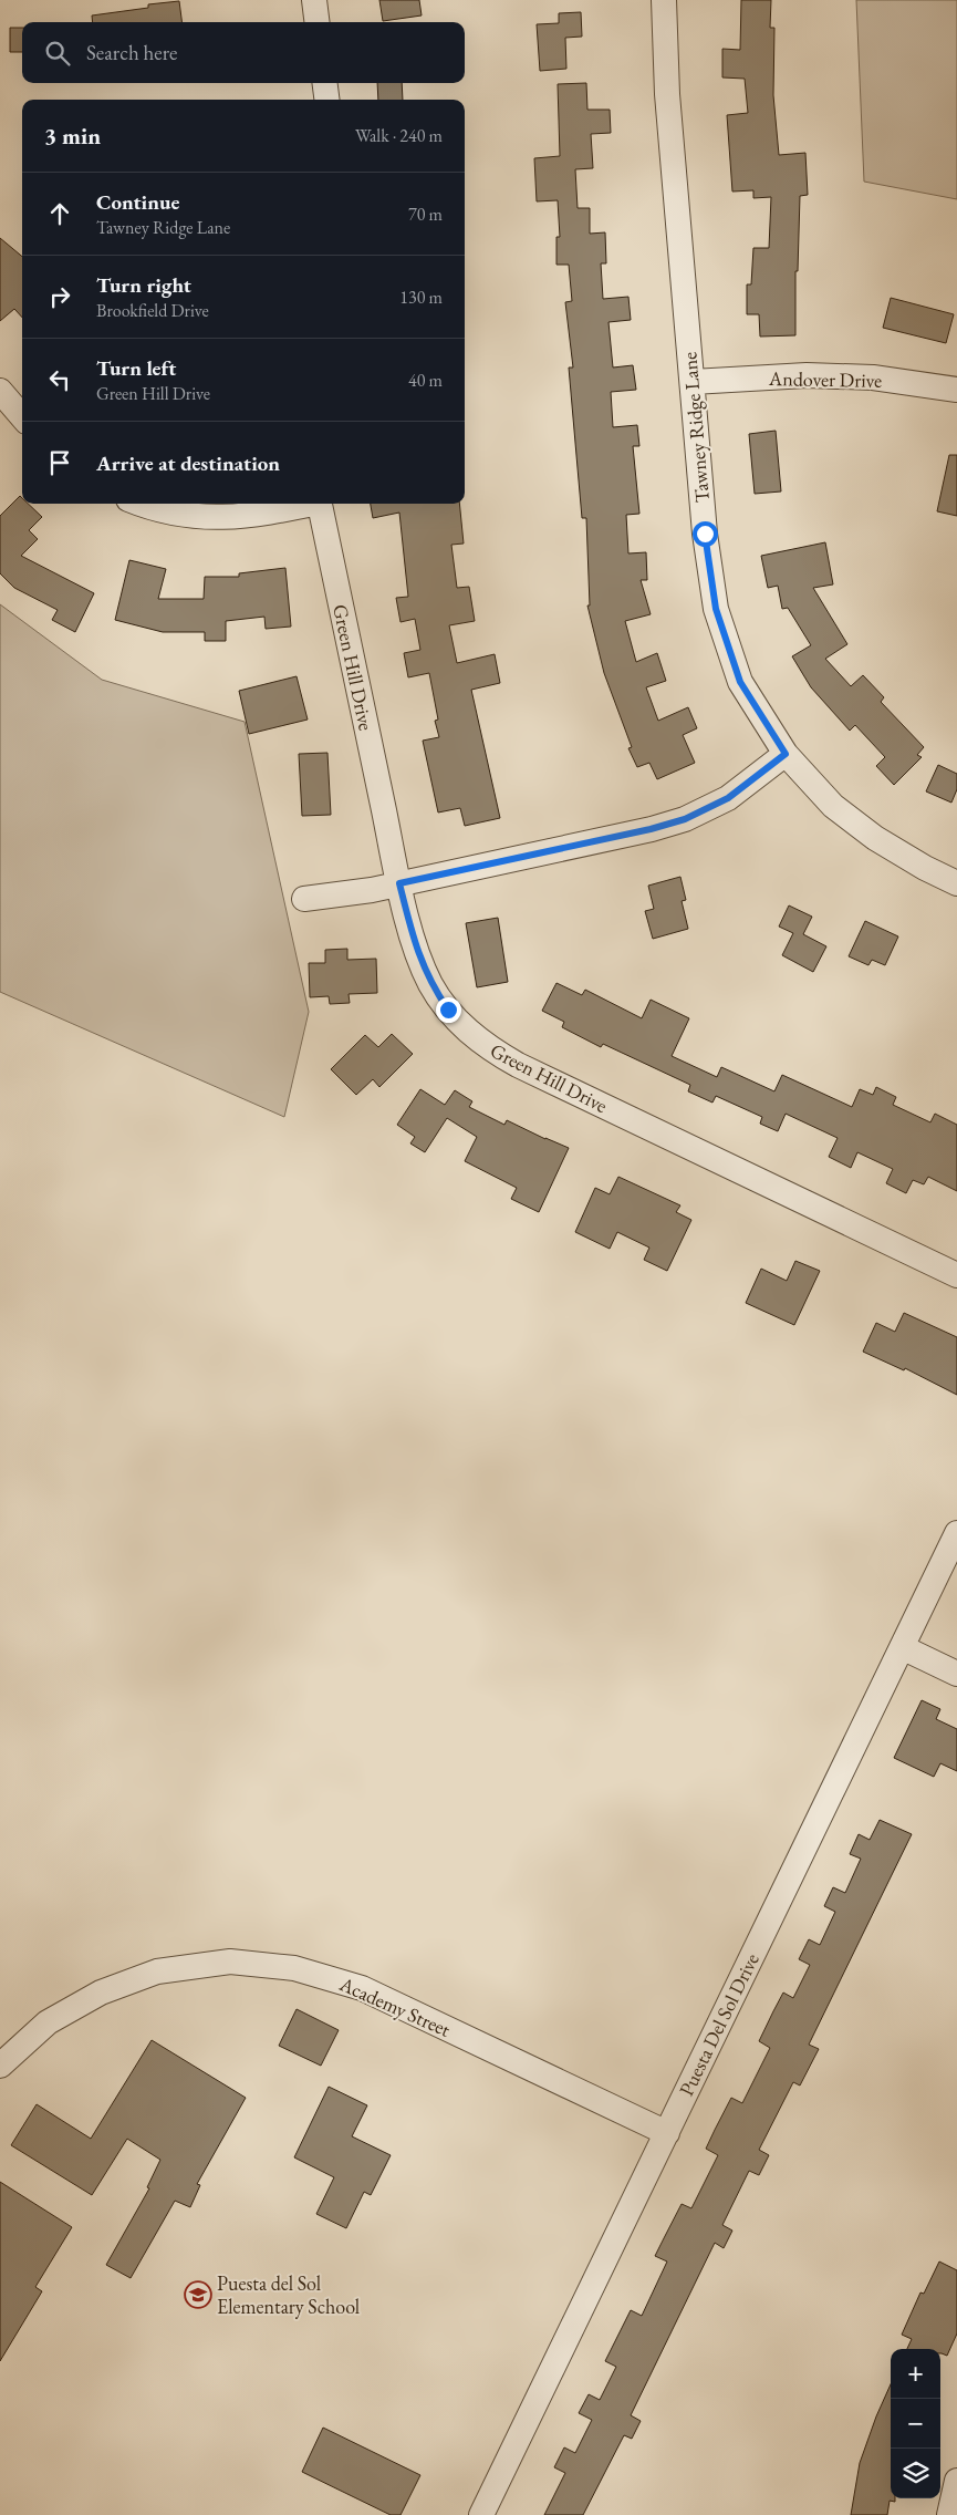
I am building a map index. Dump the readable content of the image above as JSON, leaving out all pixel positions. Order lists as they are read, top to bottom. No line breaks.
{"streets":{"street":["Andover Drive","Tawney Ridge Lane","Green Hill Drive","Academy Street","Puesta Del Sol Drive"]},"crossings":[["Andover Drive","Tawney Ridge Lane"],["Academy Street","Puesta Del Sol Drive"]],"places":{"school or university":["Puesta del Sol Elementary School"]},"page":{"search":"Search here","heading":["3 min","Walk · 240 m"],"list":[["Continue","Tawney Ridge Lane","70 m"],["Turn right","Brookfield Drive","130 m"],["Turn left","Green Hill Drive","40 m"],"Arrive at destination"],"map_buttons":["+","−"]}}
